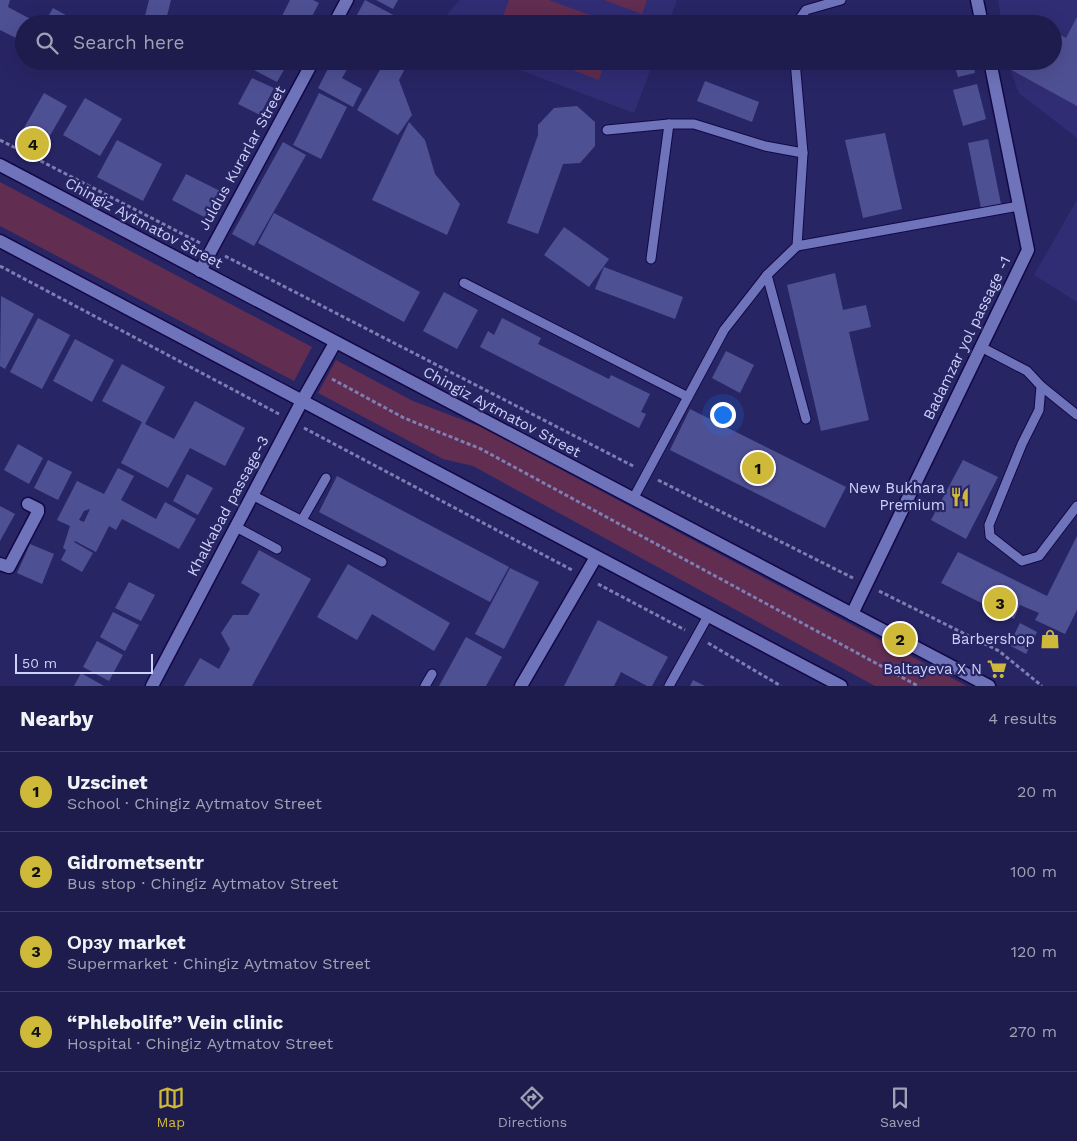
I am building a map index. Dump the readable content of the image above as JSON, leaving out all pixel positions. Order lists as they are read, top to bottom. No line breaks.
{"streets":{"main road":["Juldus Kurarlar Street","Chingiz Aytmatov Street","Bаdаmzаr yol passage -1","Khalkabad passage-3"]},"crossings":[["Juldus Kurarlar Street","Chingiz Aytmatov Street"],["Chingiz Aytmatov Street","Bаdаmzаr yol passage -1"],["Chingiz Aytmatov Street","Khalkabad passage-3"]],"places":{"restaurant":["New Bukhara Premium"],"shop":["Barbershop"],"supermarket":["Baltayeva X N"]},"scale_bar":"50 m","page":{"search":"Search here","pins":["4","1","3","2"],"scale":"50 m","heading":["Nearby","4 results"],"list":[{"mark":"1","name":"Uzscinet","note":"School · Chingiz Aytmatov Street","value":"20 m"},{"mark":"2","name":"Gidrometsentr","note":"Bus stop · Chingiz Aytmatov Street","value":"100 m"},{"mark":"3","name":"Орзу market","note":"Supermarket · Chingiz Aytmatov Street","value":"120 m"},{"mark":"4","name":"“Phlebolife” Vein clinic","note":"Hospital · Chingiz Aytmatov Street","value":"270 m"}],"nav":["Map","Directions","Saved"]}}
